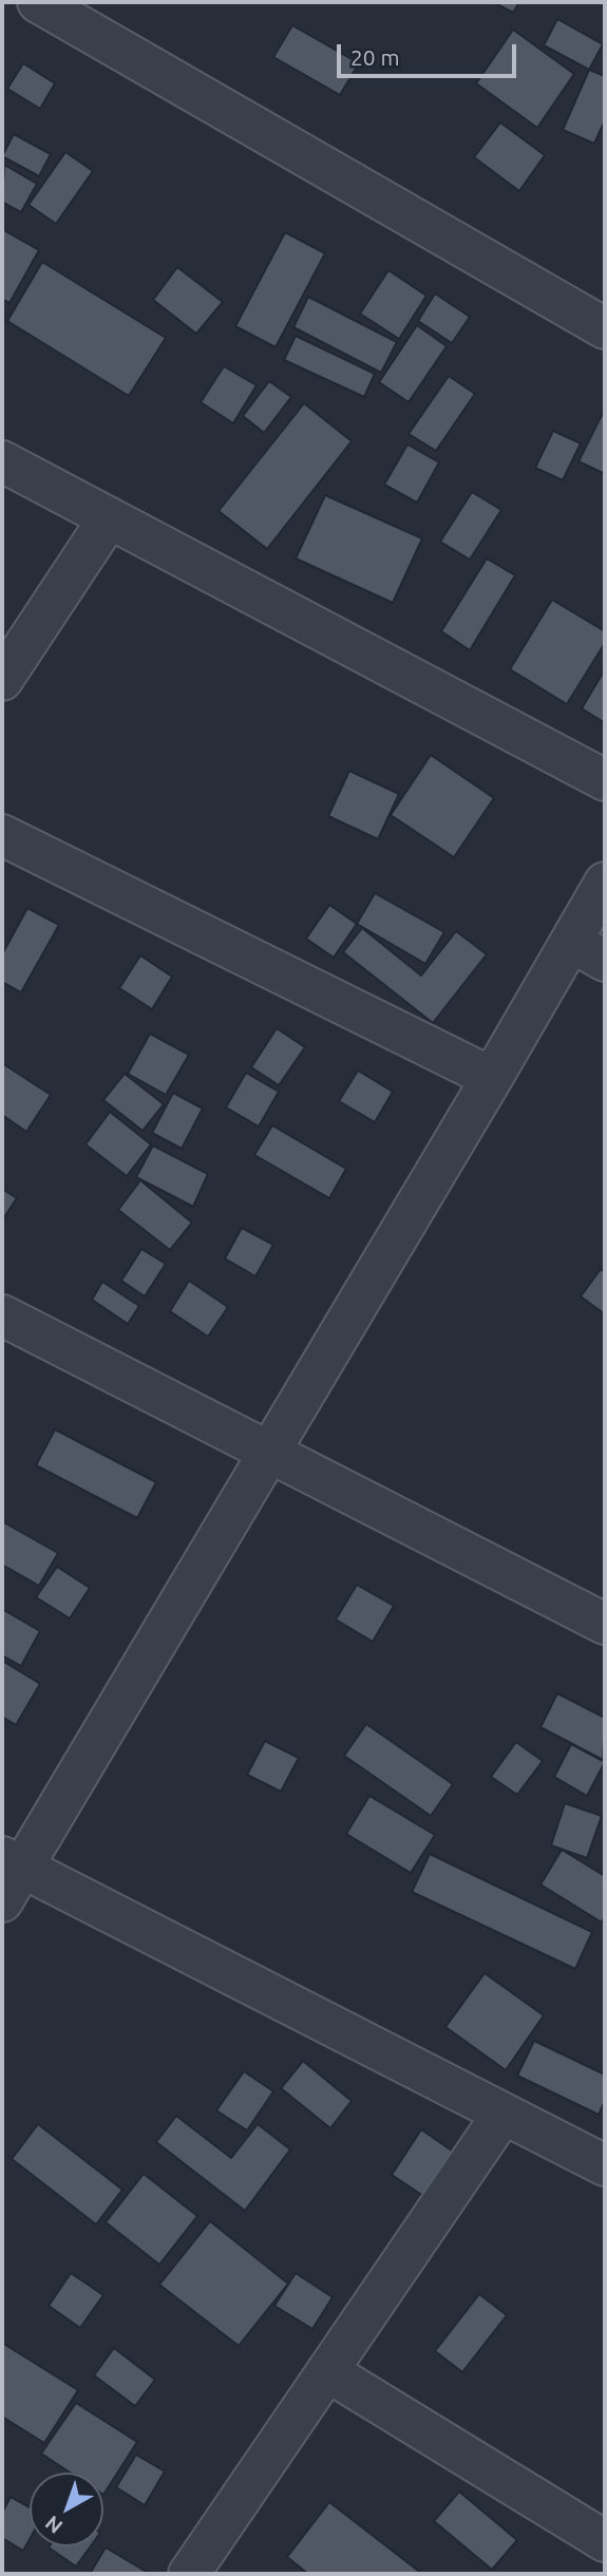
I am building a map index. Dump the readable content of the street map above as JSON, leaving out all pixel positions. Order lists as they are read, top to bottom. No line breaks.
{"scale_bar":"20 m","north":"bottom left"}
